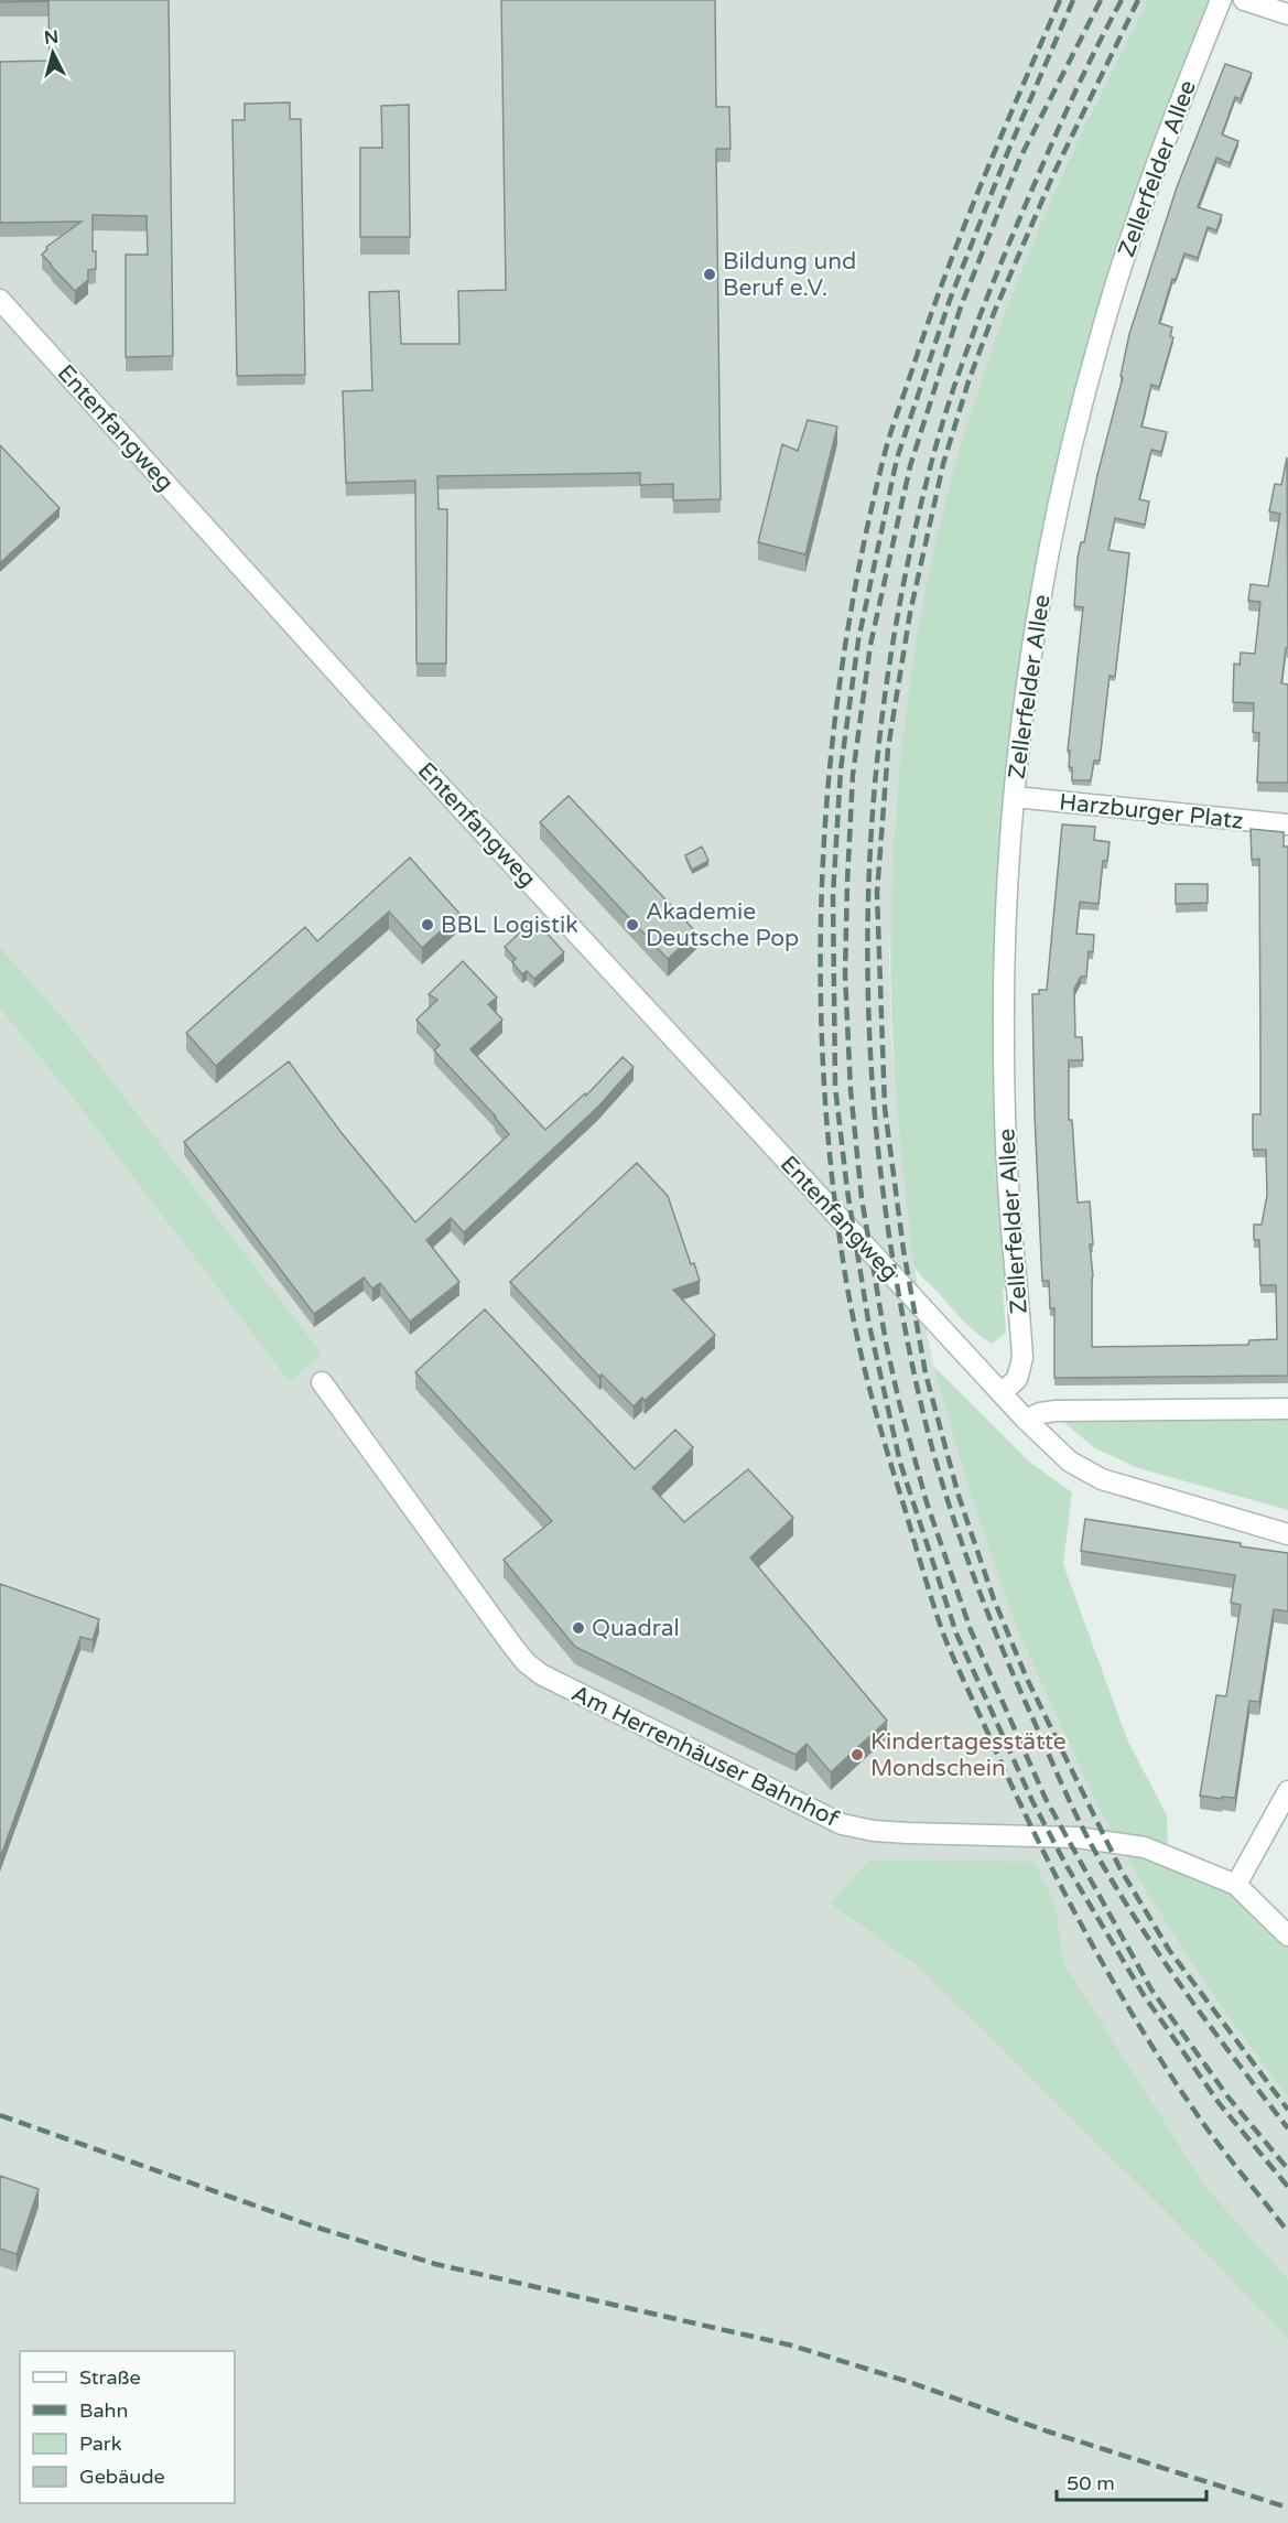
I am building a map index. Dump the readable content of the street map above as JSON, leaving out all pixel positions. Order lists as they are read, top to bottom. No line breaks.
{"streets":{"street":["Zellerfelder Allee","Entenfangweg","Harzburger Platz","Am Herrenhäuser Bahnhof"]},"crossings":[["Zellerfelder Allee","Entenfangweg"],["Zellerfelder Allee","Harzburger Platz"]],"places":["Bildung und Beruf e.V.","BBL Logistik","Akademie Deutsche Pop","Quadral","Kindertagesstätte Mondschein"],"legend":["Straße","Bahn","Park","Gebäude"],"scale_bar":"50 m","north":"top"}
